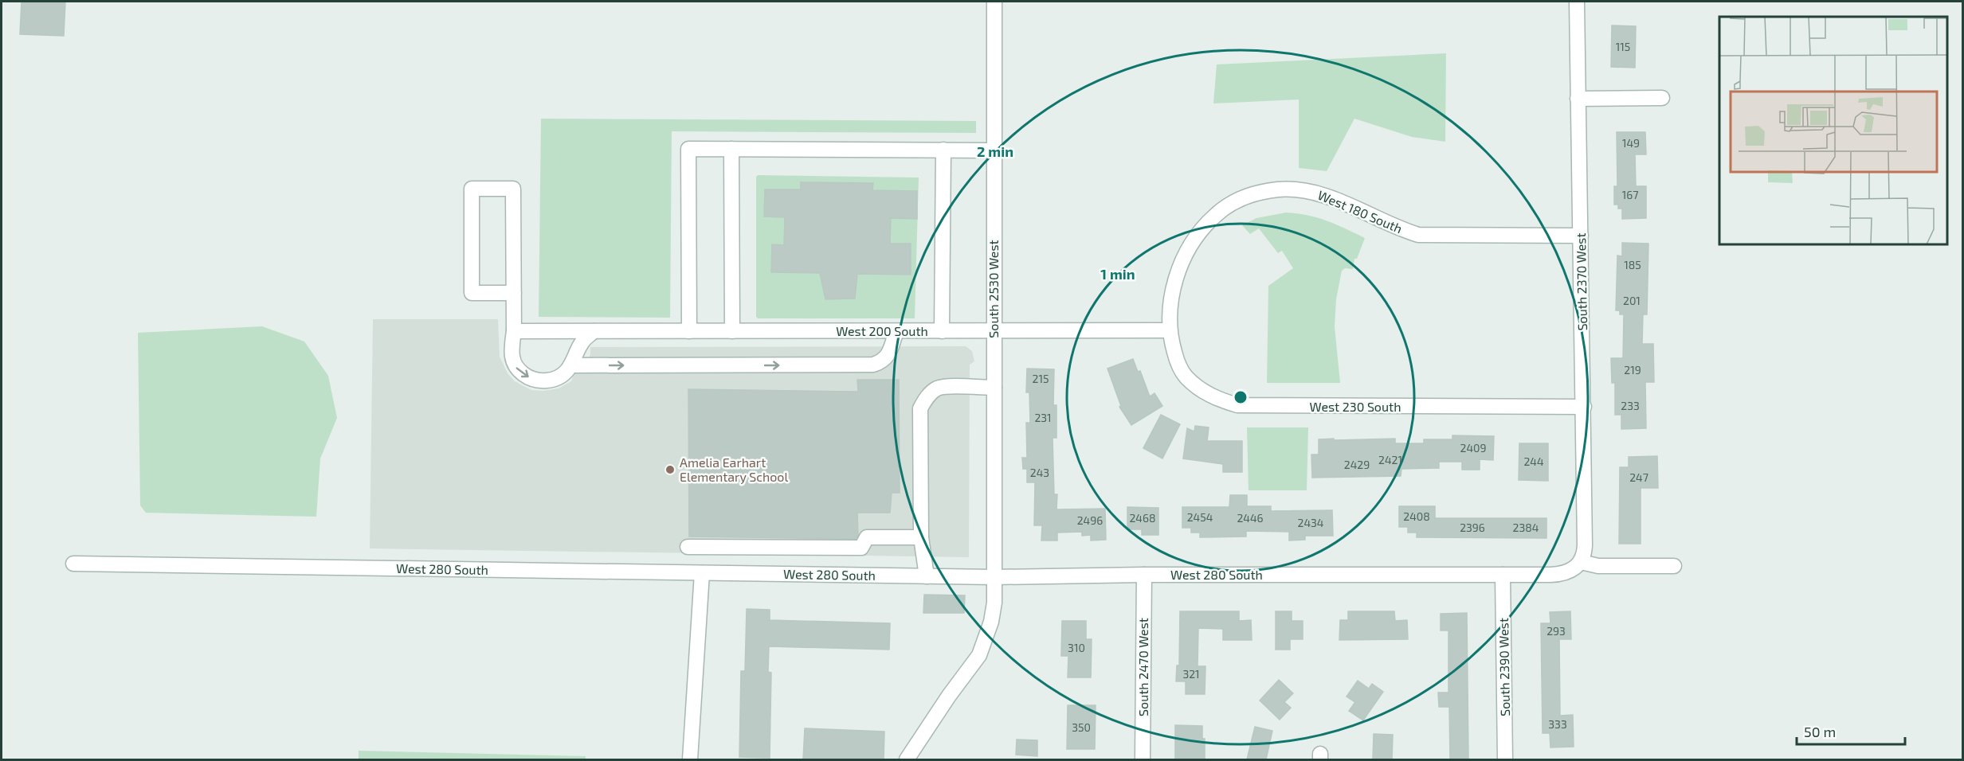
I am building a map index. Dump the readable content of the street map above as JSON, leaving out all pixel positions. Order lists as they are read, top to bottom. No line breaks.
{"streets":{"street":["West 180 South","South 2370 West","South 2530 West","West 200 South","West 230 South","West 280 South","South 2470 West","South 2390 West"]},"crossings":[["West 180 South","South 2370 West"],["West 180 South","West 200 South"],["West 180 South","West 230 South"],["South 2370 West","West 230 South"],["South 2370 West","West 280 South"],["South 2530 West","West 200 South"],["South 2530 West","West 280 South"],["West 200 South","West 230 South"],["West 280 South","South 2470 West"],["West 280 South","South 2390 West"]],"places":["Amelia Earhart Elementary School"],"house_numbers":["115","149","167","185","201","219","215","233","231","2409","2421","244","2429","243","247","2408","2454","2468","2446","2496","2434","2396","2384","293","310","321","333","350"],"scale_bar":"50 m","rings":["2 min","1 min"]}
